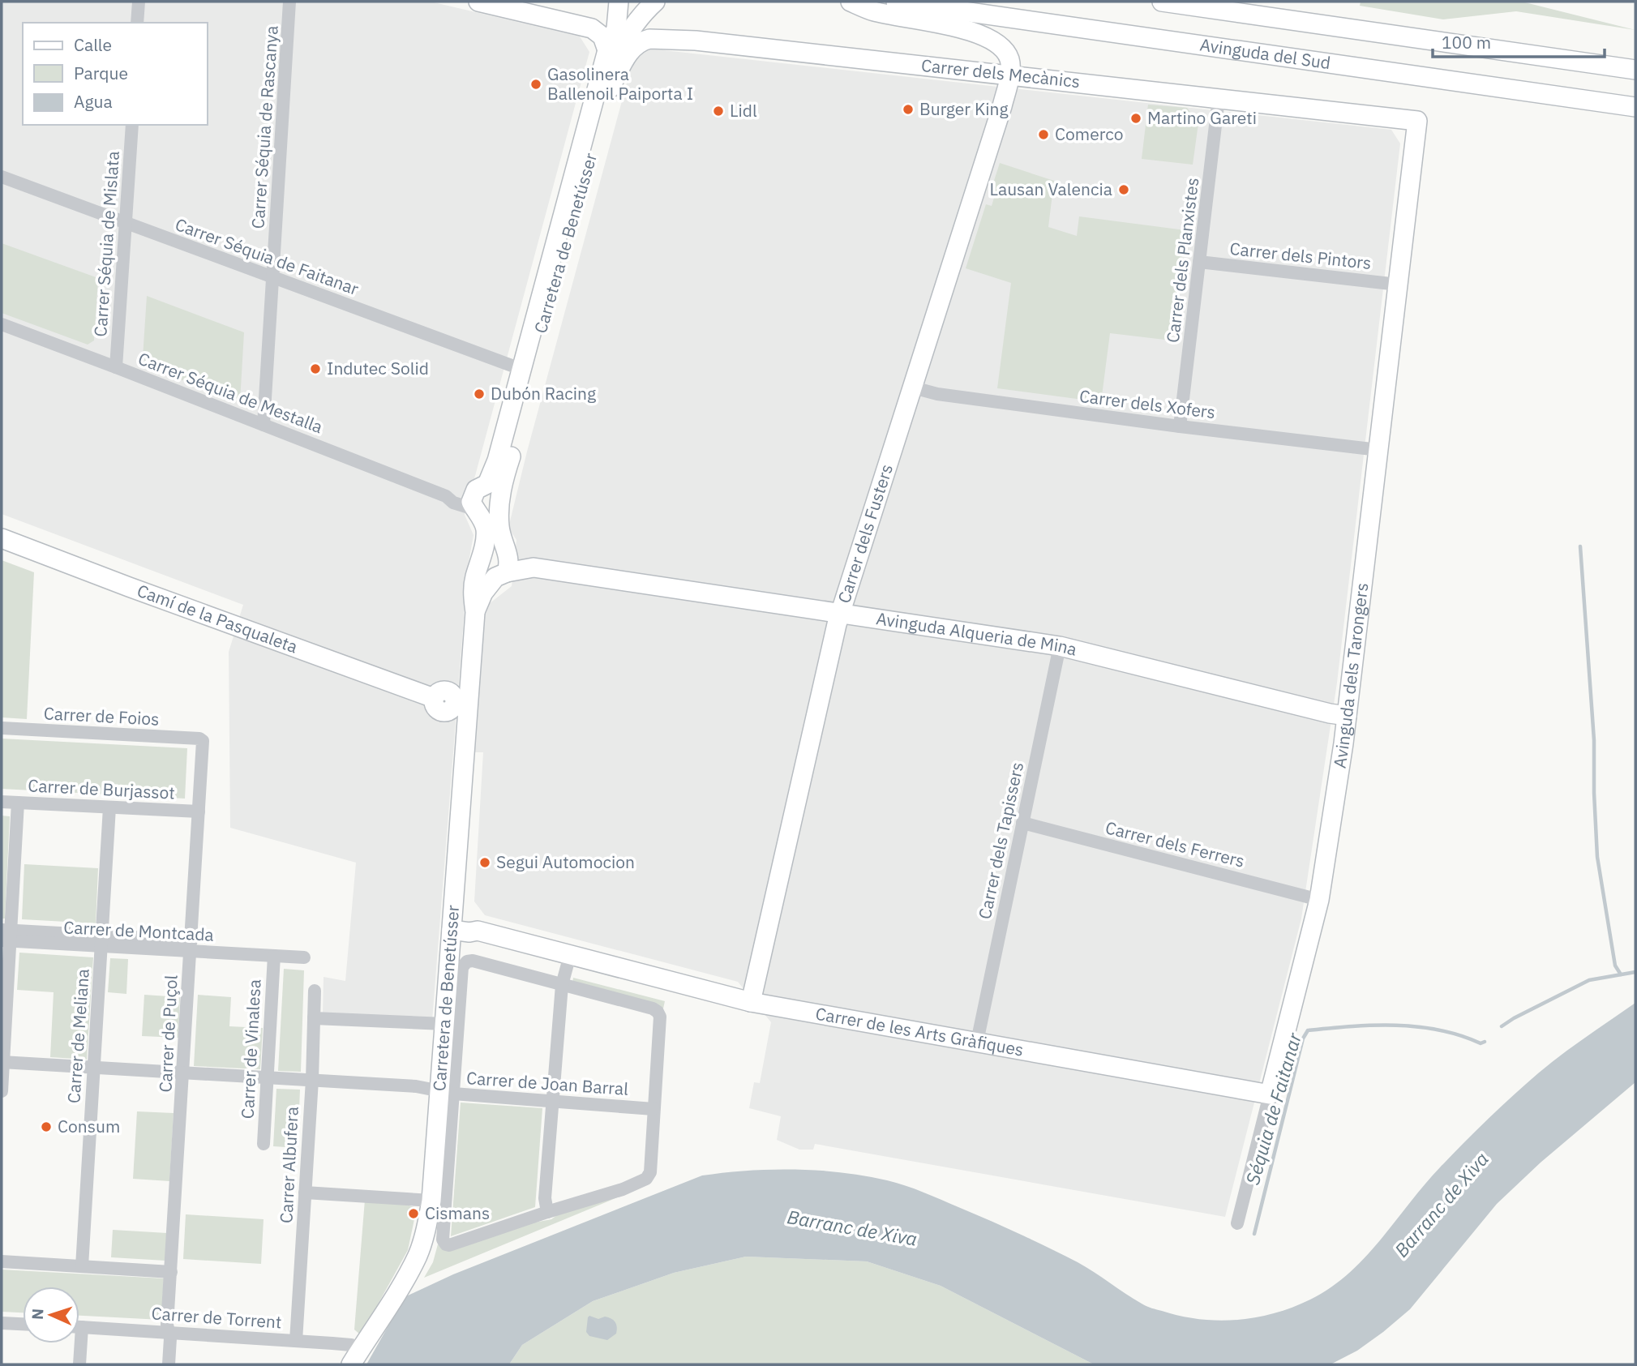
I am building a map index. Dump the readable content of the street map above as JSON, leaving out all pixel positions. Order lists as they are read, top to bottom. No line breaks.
{"streets":{"street":["Avinguda del Sud","Carrer dels Mecànics","Carrer Séquia de Rascanya","Carretera de Benetússer","Carrer Séquia de Mislata","Carrer dels Pintors","Carrer Séquia de Faitanar","Carrer dels Planxistes","Carrer Séquia de Mestalla","Carrer dels Xofers","Carrer dels Fusters","Camí de la Pasqualeta","Avinguda Alqueria de Mina","Avinguda dels Tarongers","Carrer de Foios","Carrer de Burjassot","Carrer dels Tapissers","Carrer dels Ferrers","Carrer de Montcada","Carrer de les Arts Gràfiques","Carrer de Puçol","Carrer de Meliana","Carrer de Vinalesa","Carrer de Joan Barral","Carrer Albufera","Carrer de Torrent"]},"crossings":[["Carrer dels Mecànics","Carretera de Benetússer"],["Carrer dels Mecànics","Carrer dels Planxistes"],["Carrer dels Mecànics","Carrer dels Fusters"],["Carrer dels Mecànics","Avinguda dels Tarongers"],["Carrer Séquia de Rascanya","Carrer Séquia de Faitanar"],["Carrer Séquia de Rascanya","Carrer Séquia de Mestalla"],["Carretera de Benetússer","Carrer Séquia de Faitanar"],["Carretera de Benetússer","Carrer Séquia de Mestalla"],["Carretera de Benetússer","Camí de la Pasqualeta"],["Carretera de Benetússer","Avinguda Alqueria de Mina"],["Carretera de Benetússer","Carrer de les Arts Gràfiques"],["Carretera de Benetússer","Carrer de Joan Barral"],["Carretera de Benetússer","Carrer de Torrent"],["Carrer Séquia de Mislata","Carrer Séquia de Faitanar"],["Carrer Séquia de Mislata","Carrer Séquia de Mestalla"],["Carrer dels Pintors","Carrer dels Planxistes"],["Carrer dels Pintors","Avinguda dels Tarongers"],["Carrer dels Planxistes","Carrer dels Xofers"],["Carrer dels Xofers","Carrer dels Fusters"],["Carrer dels Xofers","Avinguda dels Tarongers"],["Carrer dels Fusters","Avinguda Alqueria de Mina"],["Carrer dels Fusters","Carrer de les Arts Gràfiques"],["Avinguda Alqueria de Mina","Avinguda dels Tarongers"],["Avinguda Alqueria de Mina","Carrer dels Tapissers"],["Avinguda dels Tarongers","Carrer dels Ferrers"],["Avinguda dels Tarongers","Carrer de les Arts Gràfiques"],["Carrer de Foios","Carrer de Puçol"],["Carrer de Burjassot","Carrer de Puçol"],["Carrer de Burjassot","Carrer de Meliana"],["Carrer dels Tapissers","Carrer dels Ferrers"],["Carrer dels Tapissers","Carrer de les Arts Gràfiques"],["Carrer de Montcada","Carrer de Puçol"],["Carrer de Montcada","Carrer de Meliana"],["Carrer de Montcada","Carrer de Vinalesa"],["Carrer de Puçol","Carrer de Joan Barral"],["Carrer de Puçol","Carrer de Torrent"],["Carrer de Meliana","Carrer de Joan Barral"],["Carrer de Vinalesa","Carrer de Joan Barral"],["Carrer de Joan Barral","Carrer Albufera"],["Carrer Albufera","Carrer de Torrent"]],"water":["Séquia de Faitanar","Barranc de Xiva"],"places":["Gasolinera Ballenoil Paiporta I","Burger King","Lidl","Martino Gareti","Comerco","Lausan Valencia","Indutec Solid","Dubón Racing","Segui Automocion","Consum","Cismans"],"legend":["Calle","Parque","Agua"],"scale_bar":"100 m","north":"left"}
